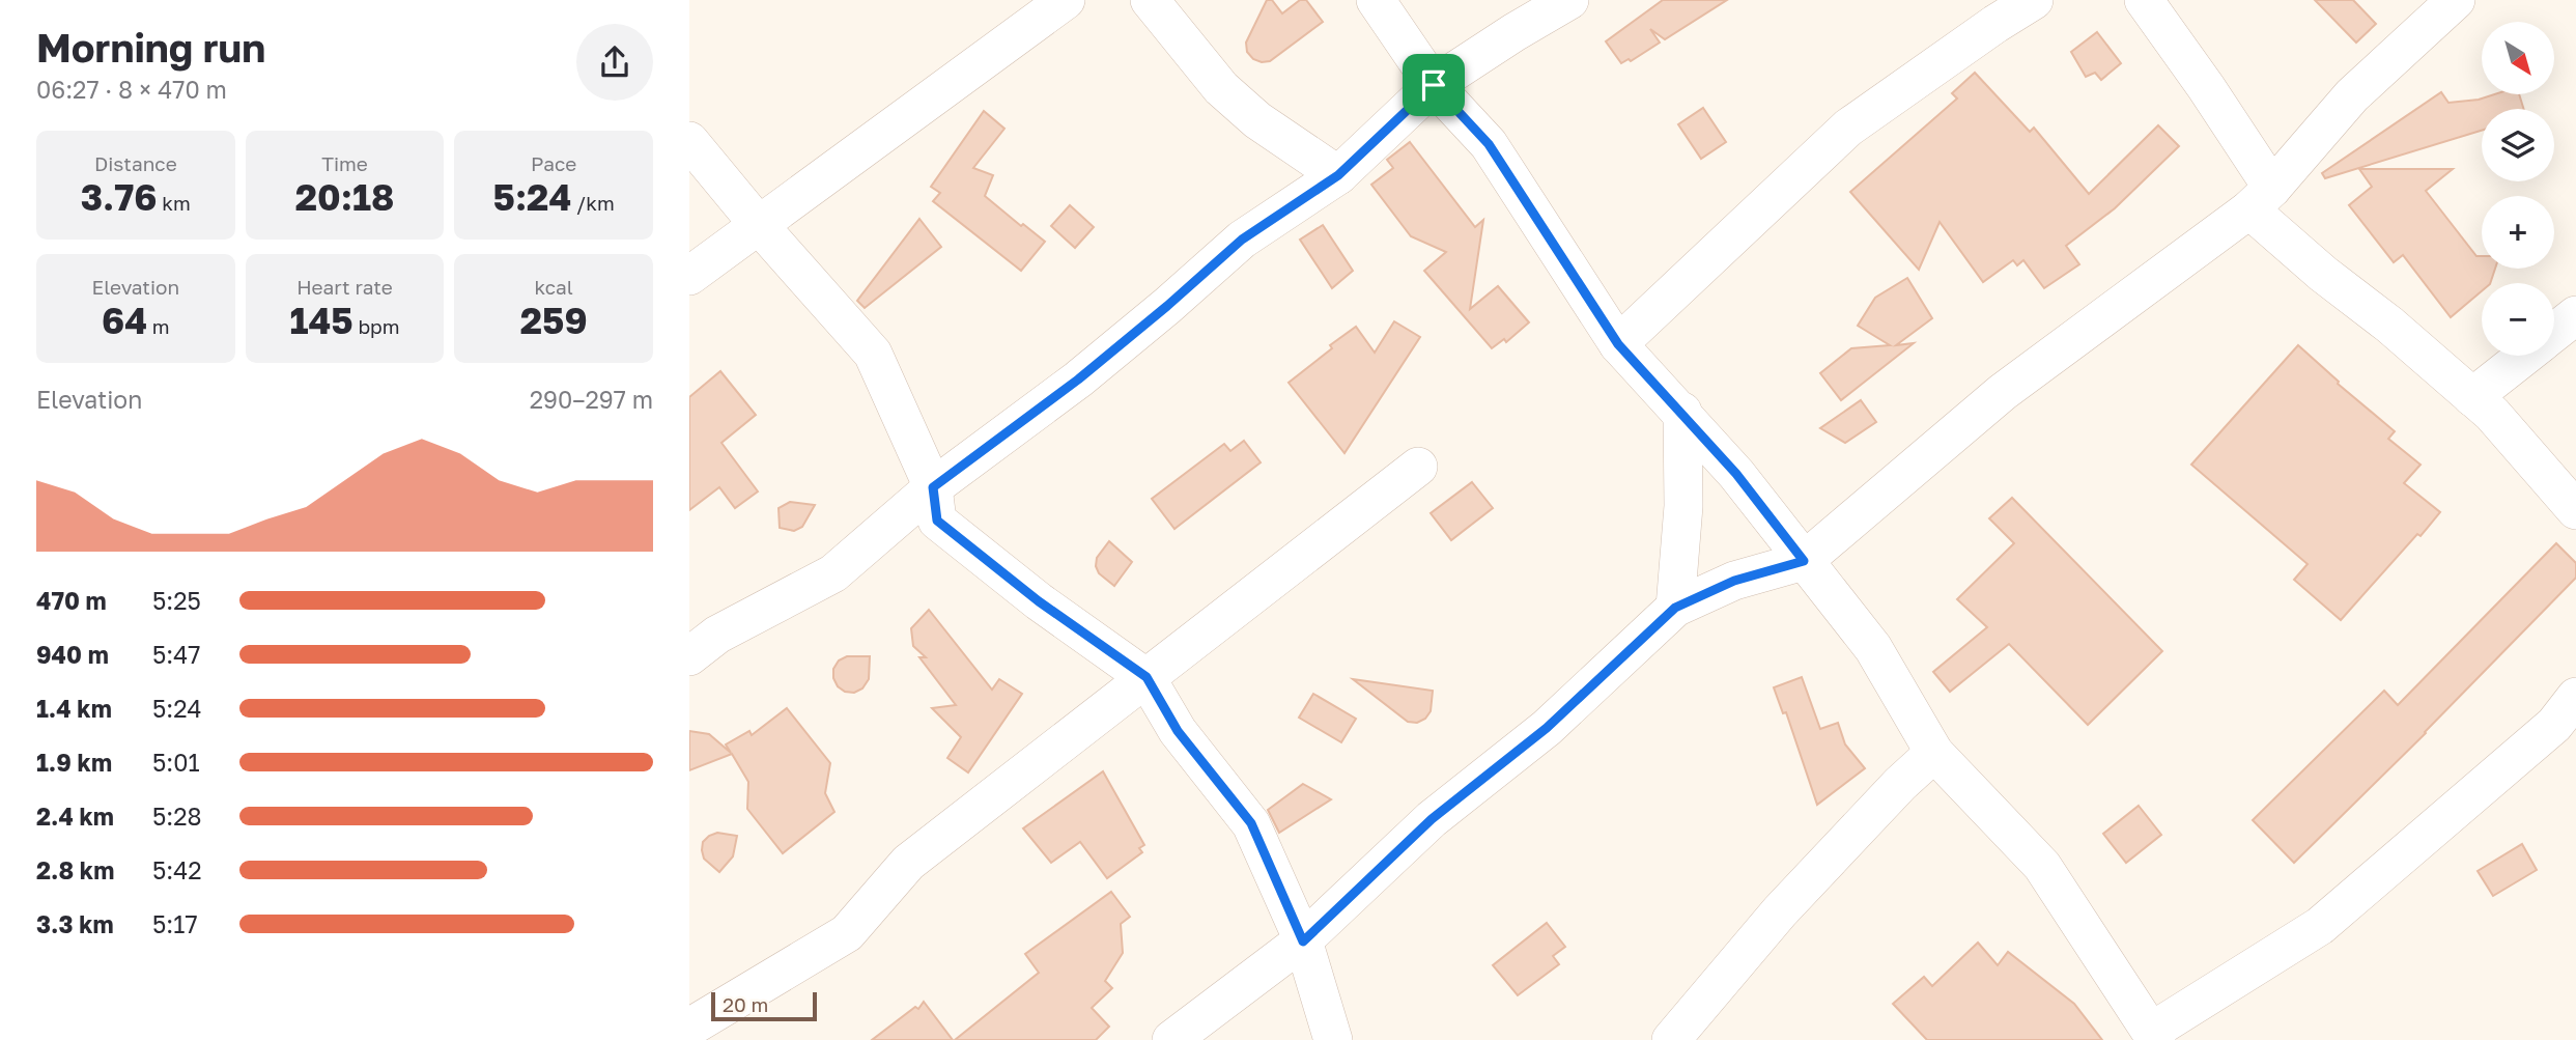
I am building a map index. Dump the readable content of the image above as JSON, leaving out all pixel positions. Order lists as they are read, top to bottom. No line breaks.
{"scale_bar":"20 m","north":"bottom right","page":{"heading":["Morning run","06:27 · 8 × 470 m"],"map_buttons":["+","−"],"stats":[["Distance","3.76 km"],["Time","20:18"],["Pace","5:24 /km"],["Elevation","64 m"],["Heart rate","145 bpm"],["kcal","259"]],"chart":["Elevation","290–297 m"],"list":[{"name":"470 m","note":"5:25"},{"name":"940 m","note":"5:47"},{"name":"1.4 km","note":"5:24"},{"name":"1.9 km","note":"5:01"},{"name":"2.4 km","note":"5:28"},{"name":"2.8 km","note":"5:42"},{"name":"3.3 km","note":"5:17"}],"scale":"20 m"}}
